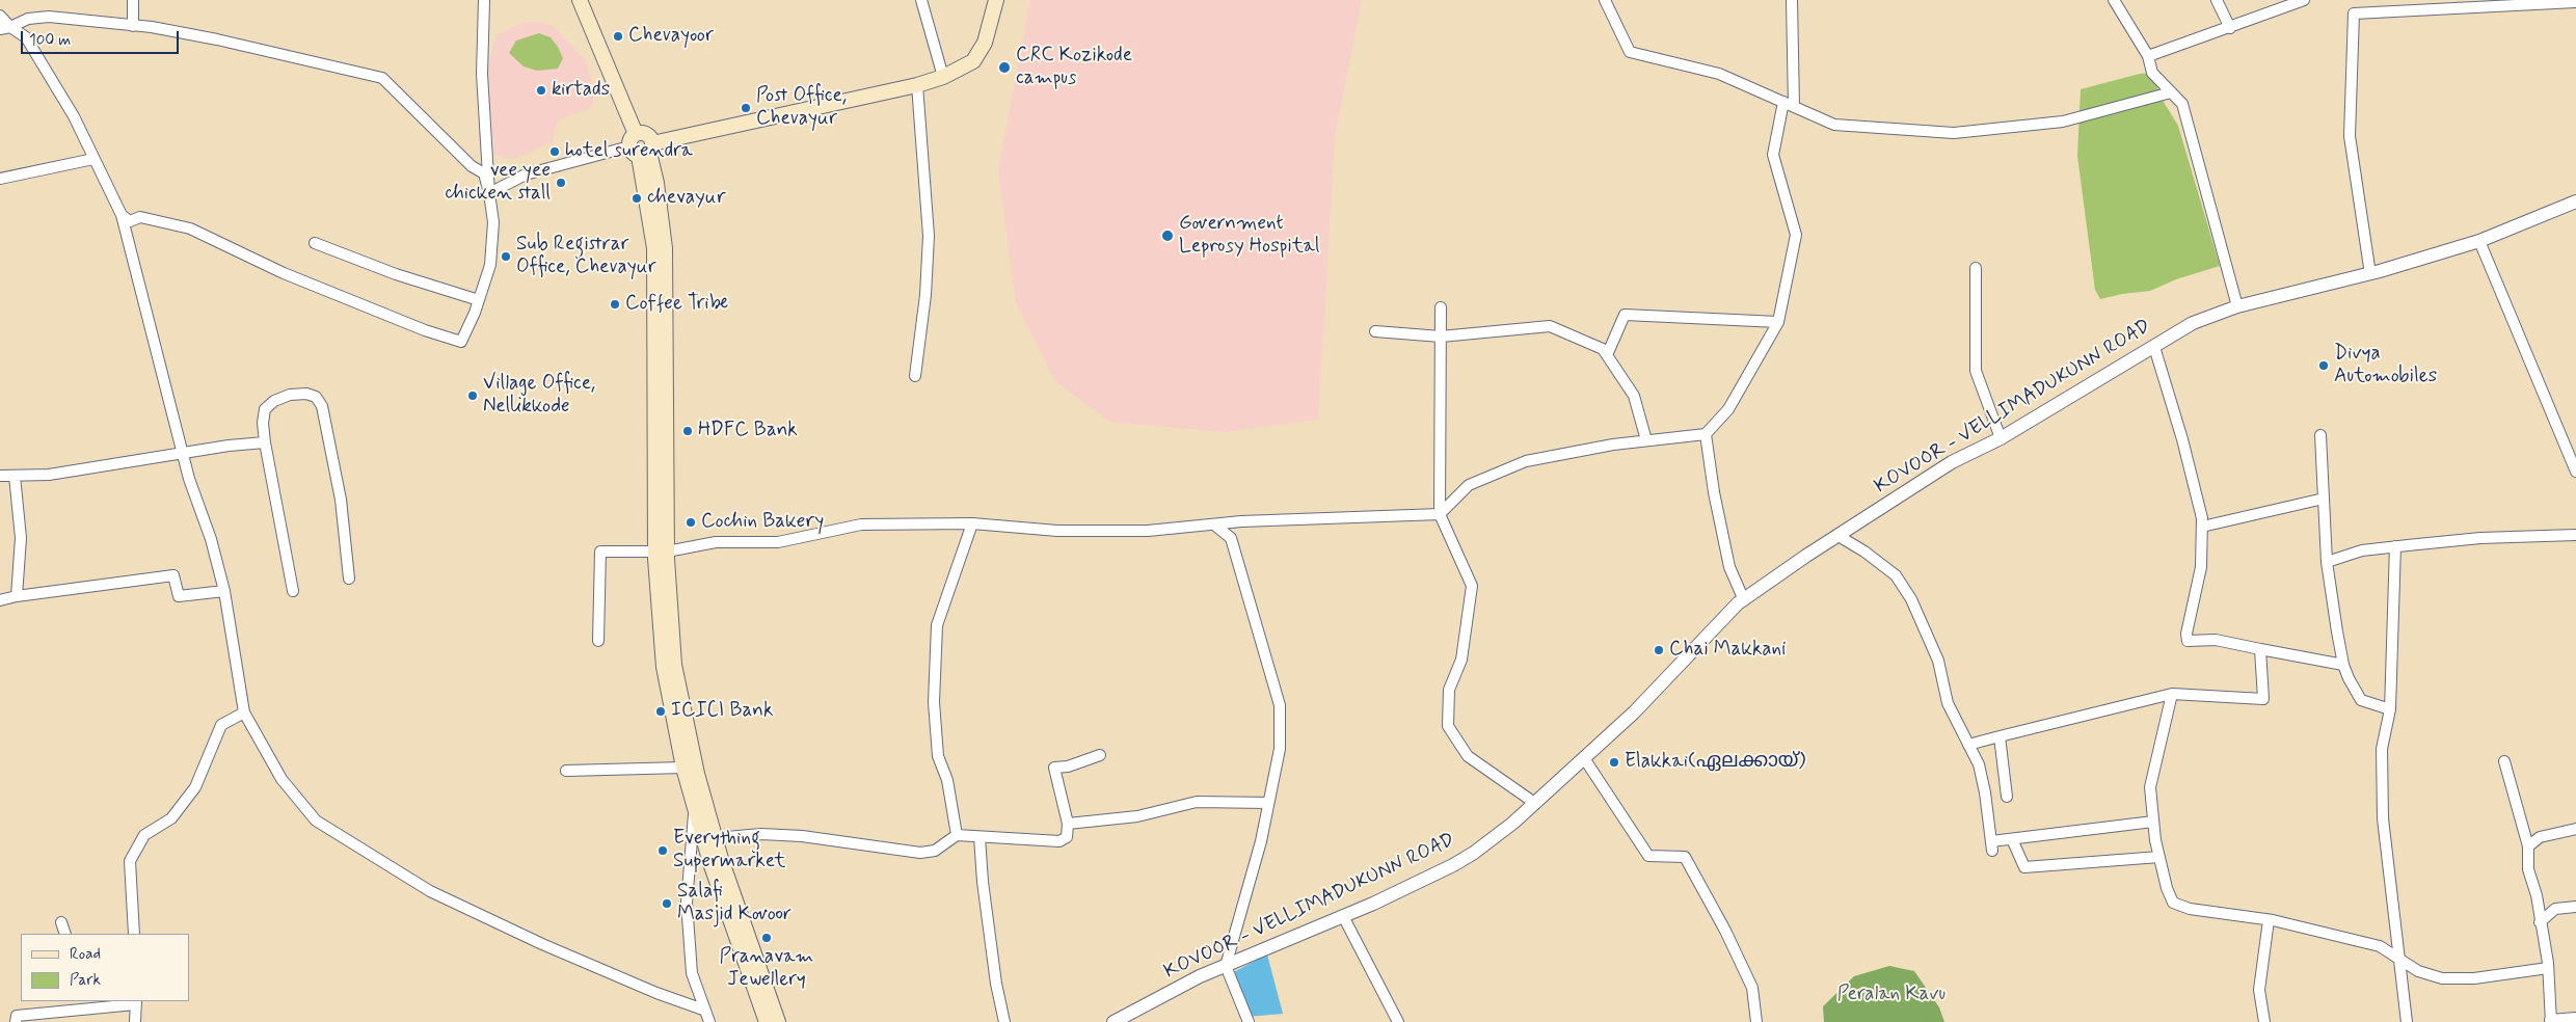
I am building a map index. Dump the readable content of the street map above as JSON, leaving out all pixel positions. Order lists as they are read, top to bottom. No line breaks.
{"streets":{"street":["KOVOOR - VELLIMADUKUNN ROAD"]},"parks":["Peralan Kavu"],"places":["Chevayoor","CRC Kozikode campus","kirtads","Post Office, Chevayur","hotel surendra","vee yee chicken stall","chevayur","Government Leprosy Hospital","Sub Registrar Office, Chevayur","Coffee Tribe","Divya Automobiles","Village Office, Nellikkode","HDFC Bank","Cochin Bakery","Chai Makkani","ICICI Bank","Elakkai(ഏലക്കായ്)","Everything Supermarket","Salafi Masjid Kovoor","Pranavam Jewellery"],"legend":["Road","Park"],"scale_bar":"100 m"}
